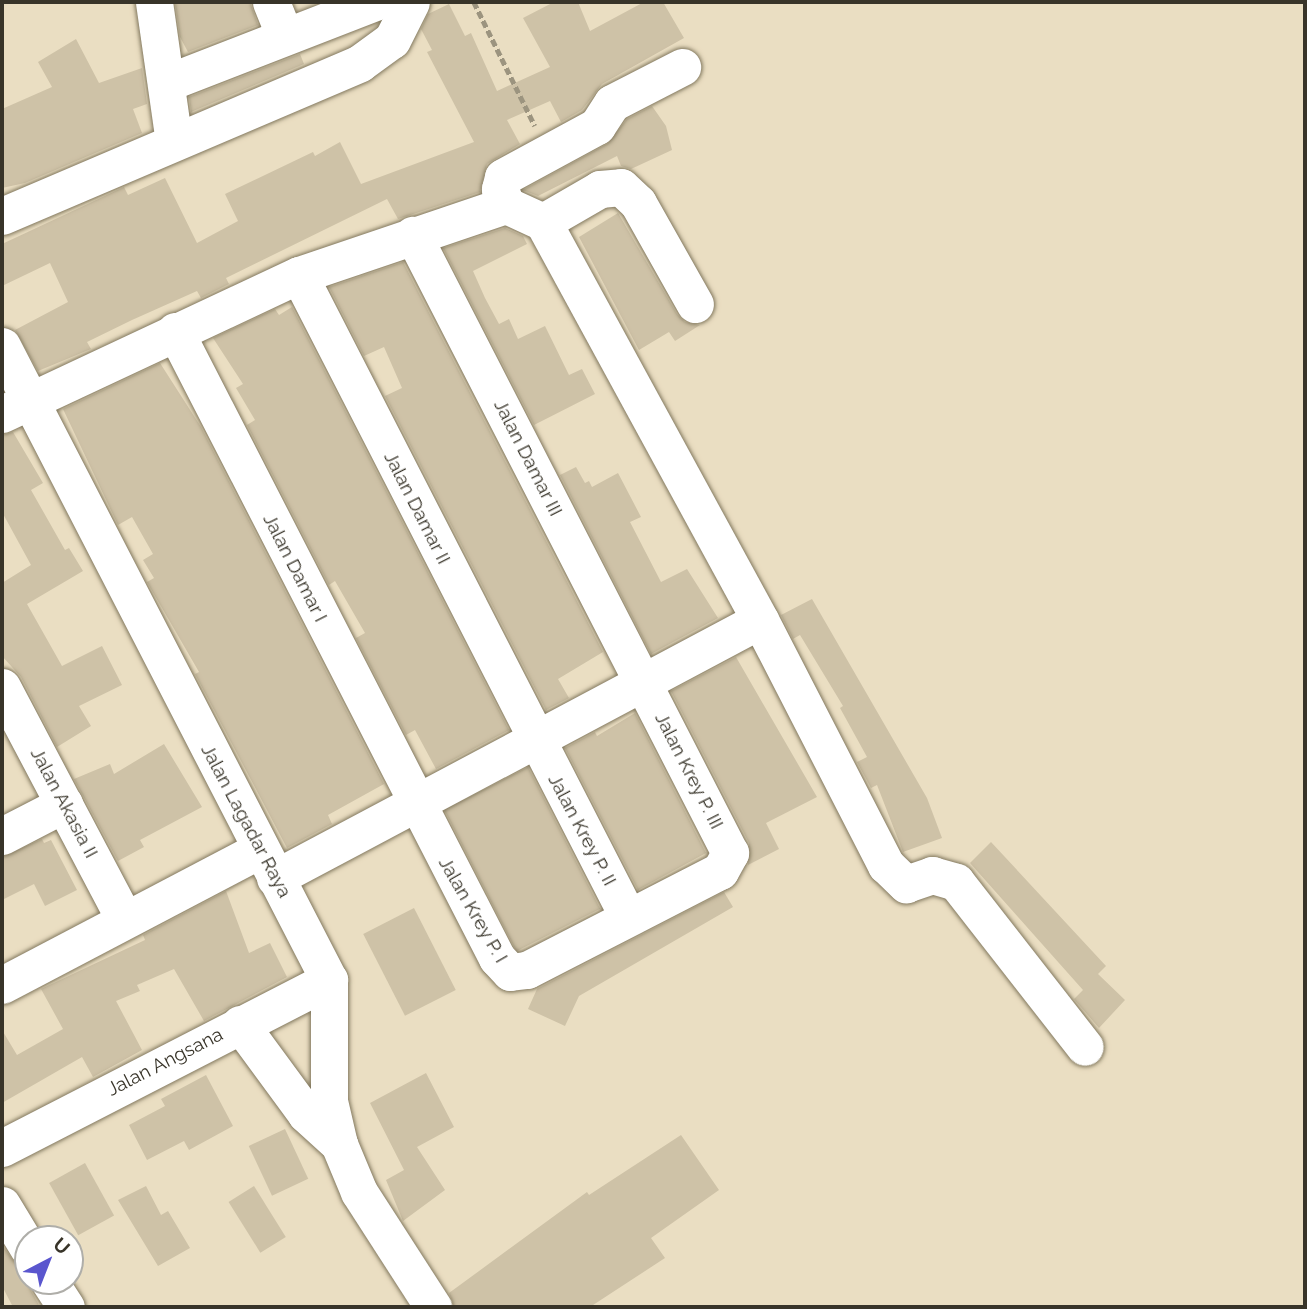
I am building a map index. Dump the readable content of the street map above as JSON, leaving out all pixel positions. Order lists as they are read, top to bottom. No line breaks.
{"streets":{"street":["Jalan Damar III","Jalan Damar II","Jalan Damar I","Jalan Krey P. III","Jalan Akasia II","Jalan Lagadar Raya","Jalan Krey P. II","Jalan Krey P. I","Jalan Angsana"]},"crossings":[["Jalan Damar III","Jalan Krey P. III"],["Jalan Damar II","Jalan Krey P. II"],["Jalan Damar I","Jalan Krey P. I"],["Jalan Krey P. III","Jalan Krey P. II"],["Jalan Krey P. III","Jalan Krey P. I"],["Jalan Lagadar Raya","Jalan Angsana"],["Jalan Krey P. II","Jalan Krey P. I"]],"north":"top right"}
